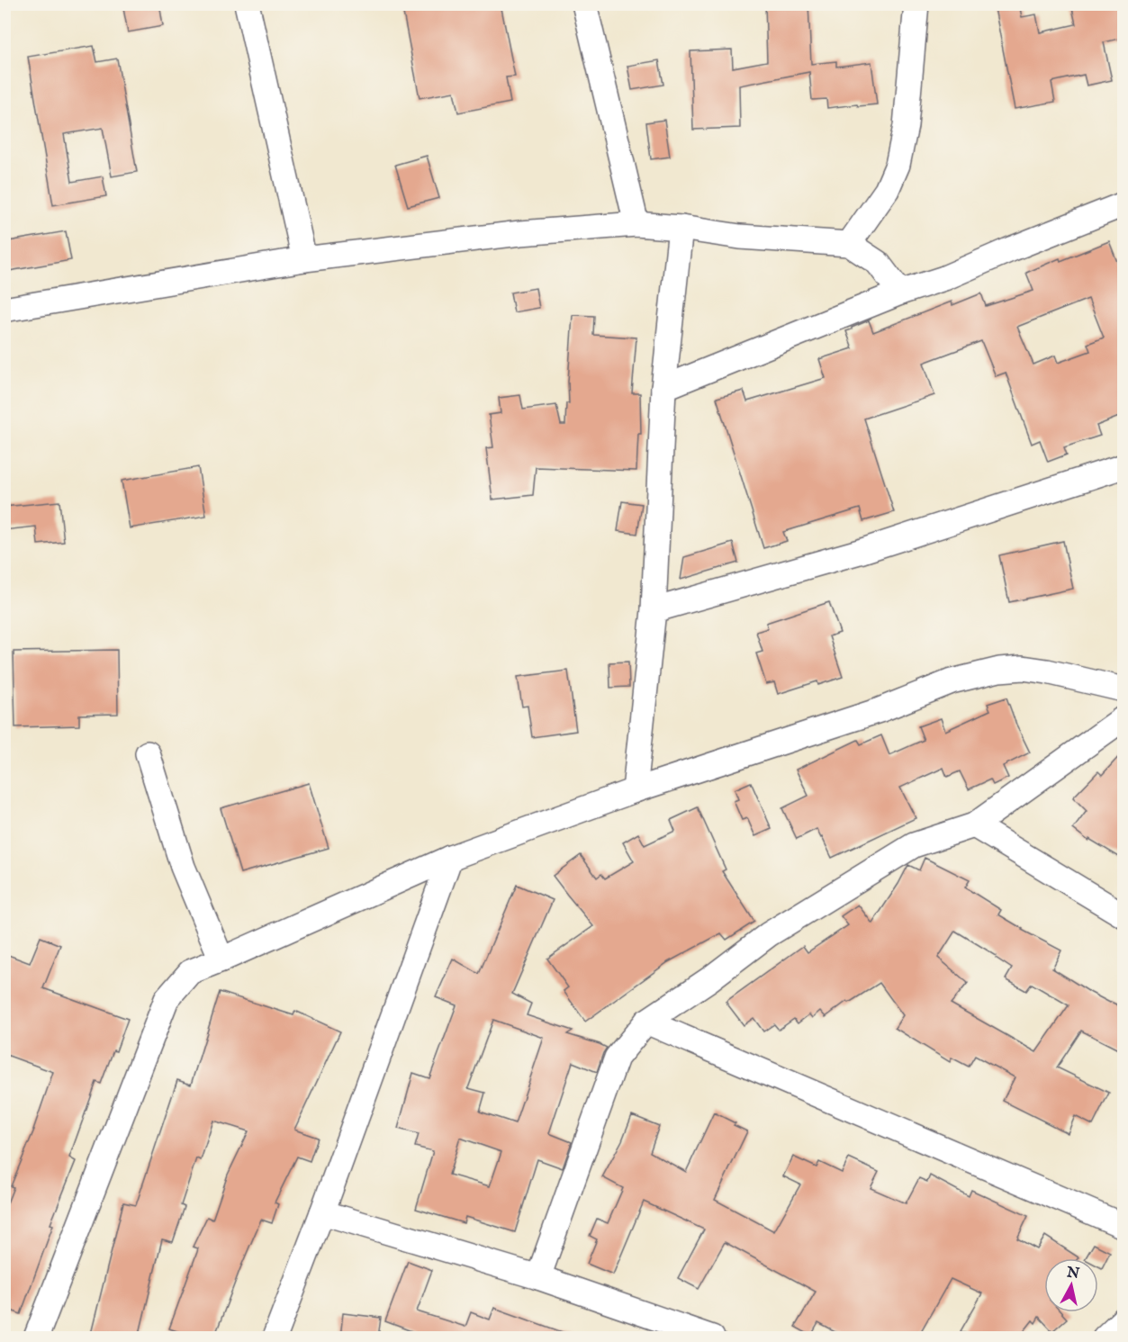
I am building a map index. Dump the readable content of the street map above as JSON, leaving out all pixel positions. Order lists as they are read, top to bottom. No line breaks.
{"north":"top"}
